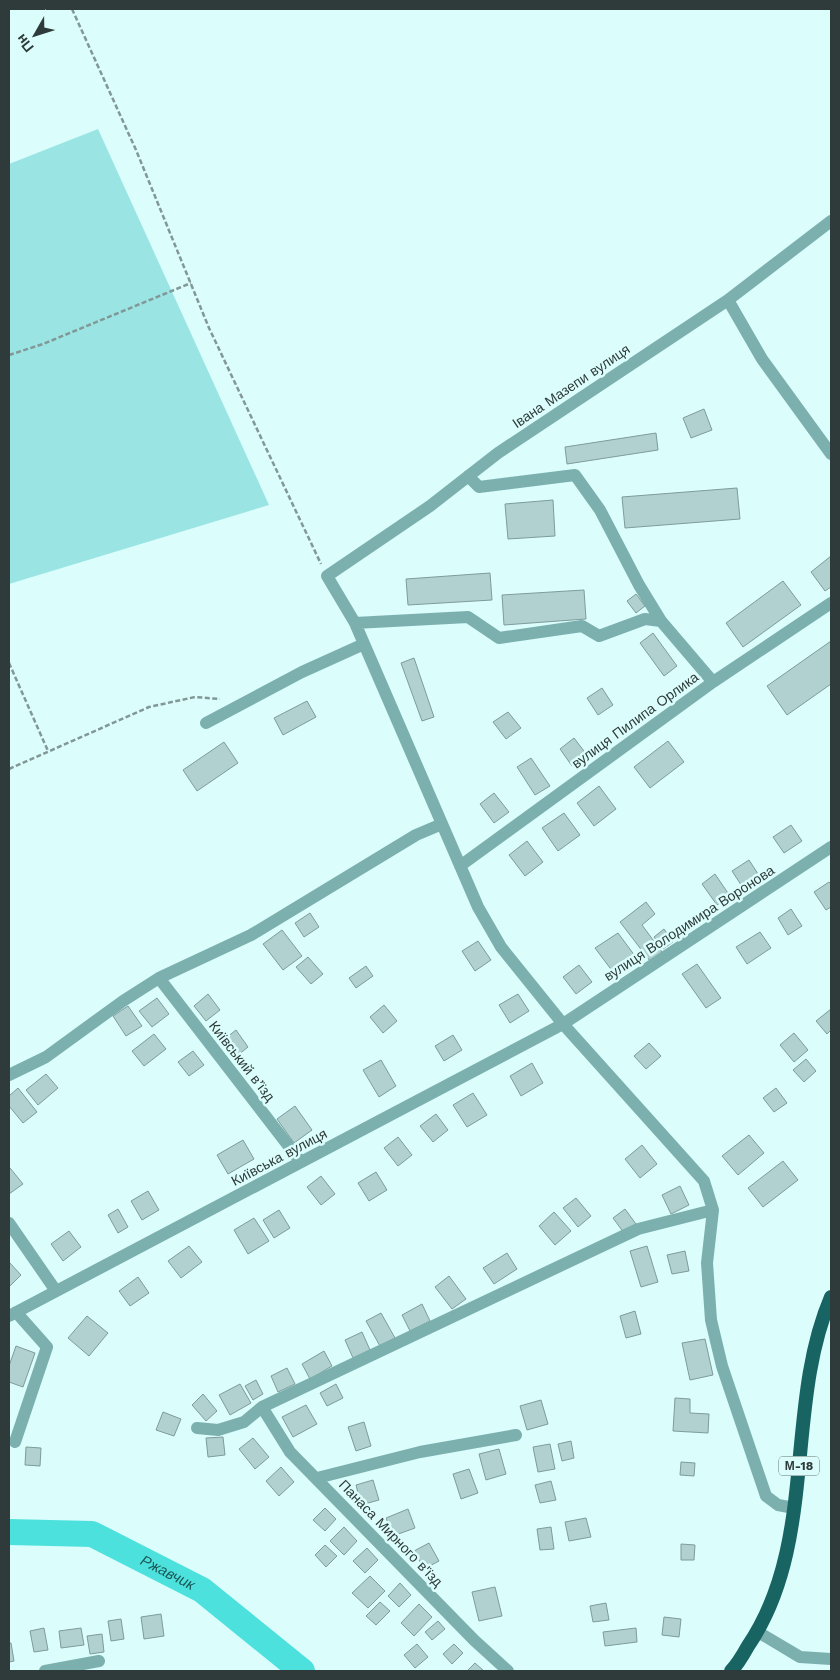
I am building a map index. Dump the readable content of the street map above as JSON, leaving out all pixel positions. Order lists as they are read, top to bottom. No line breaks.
{"streets":{"highway":["М-18"],"street":["Івана Мазепи вулиця","вулиця Пилипа Орлика","вулиця Володимира Воронова","Київський в’їзд","Київська вулиця","Панаса Мирного в'їзд"]},"crossings":[["вулиця Володимира Воронова","Київська вулиця"],["Київський в’їзд","Київська вулиця"]],"water":["Ржавчик"],"north":"bottom left"}
